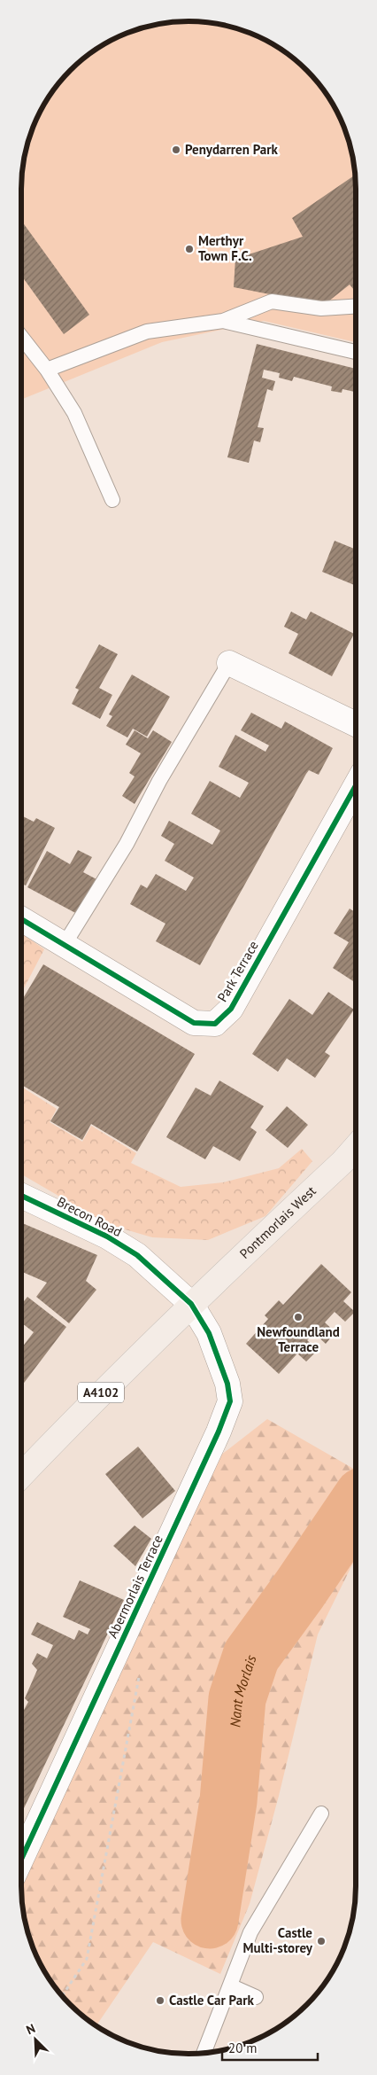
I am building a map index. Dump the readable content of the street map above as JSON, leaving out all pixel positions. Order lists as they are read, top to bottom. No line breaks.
{"streets":{"main road":["Pontmorlais West","A4102"],"street":["Park Terrace","Brecon Road","Abermorlais Terrace"]},"crossings":[["Brecon Road","Pontmorlais West"],["Brecon Road","A4102"],["Brecon Road","Abermorlais Terrace"],["Pontmorlais West","A4102"],["Pontmorlais West","Abermorlais Terrace"],["A4102","Abermorlais Terrace"]],"water":["Nant Morlais"],"places":["Penydarren Park","Merthyr Town F.C.","Newfoundland Terrace","Castle Multi-storey","Castle Car Park"],"scale_bar":"20 m","north":"top left"}
